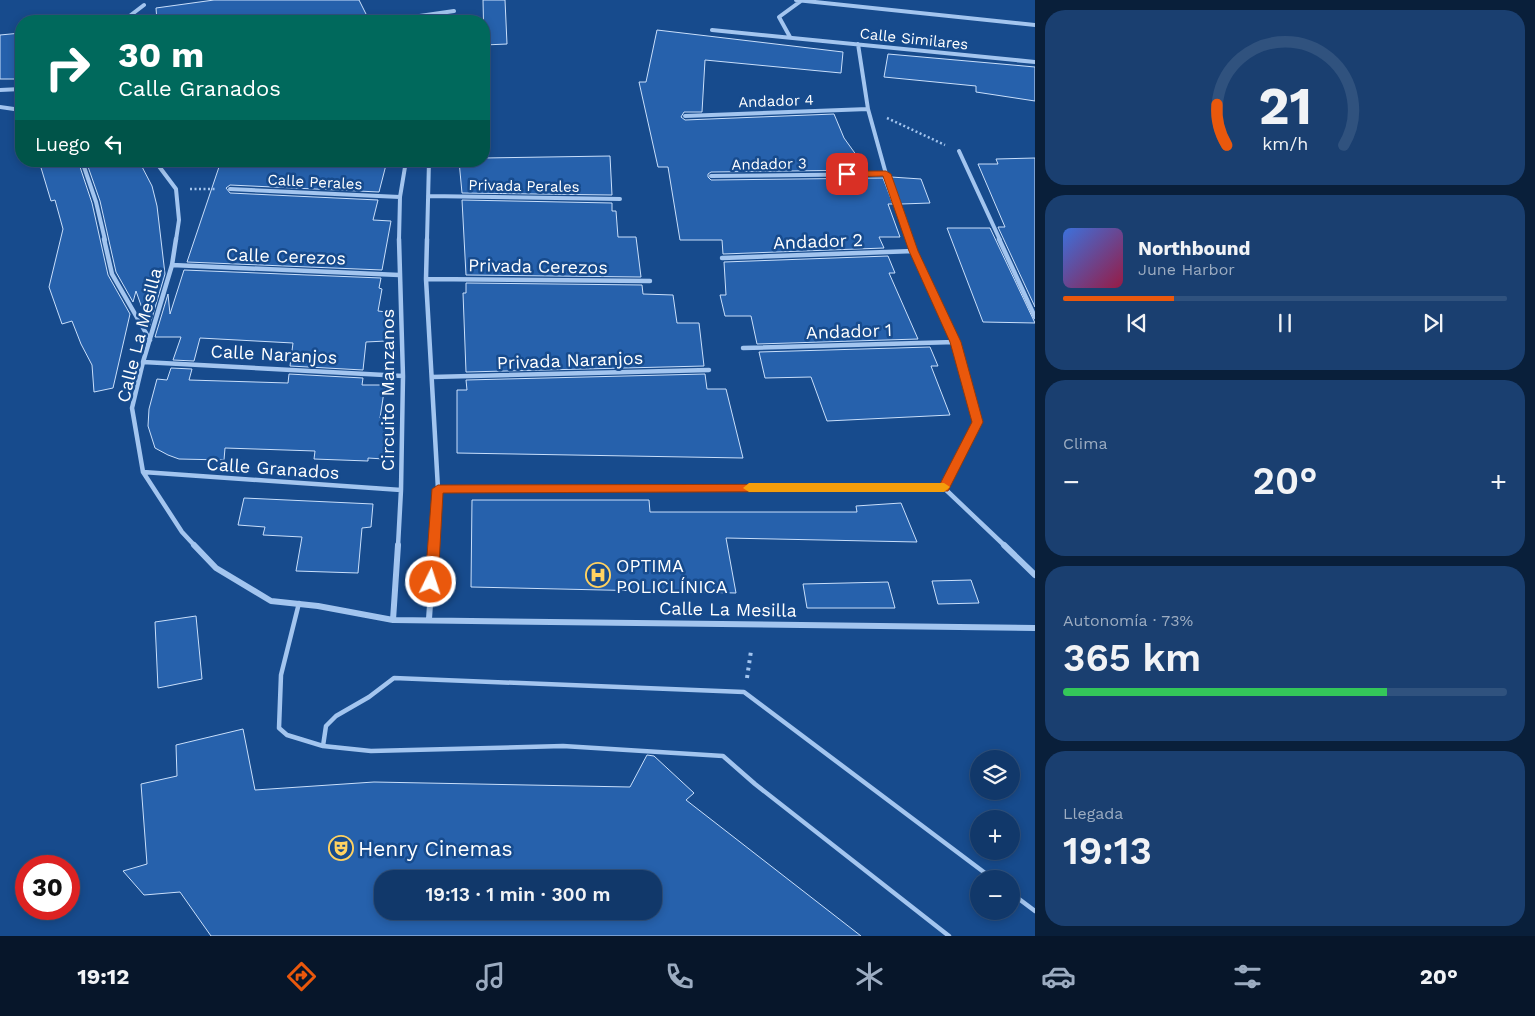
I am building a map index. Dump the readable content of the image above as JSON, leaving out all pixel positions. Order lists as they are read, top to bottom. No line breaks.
{"streets":{"street":["Calle Similares","Andador 4","Andador 3","Calle Perales","Privada Perales","Andador 2","Calle Cerezos","Privada Cerezos","Andador 1","Calle La Mesilla","Calle Naranjos","Privada Naranjos","Circuito Manzanos","Calle Granados"]},"crossings":[["Calle Perales","Circuito Manzanos"],["Calle Cerezos","Calle La Mesilla"],["Calle Cerezos","Circuito Manzanos"],["Calle La Mesilla","Calle Naranjos"],["Calle La Mesilla","Circuito Manzanos"],["Calle La Mesilla","Calle Granados"],["Calle Naranjos","Circuito Manzanos"],["Circuito Manzanos","Calle Granados"]],"places":{"hospital":["OPTIMA POLICLÍNICA"],"theatre":["Henry Cinemas"]},"page":{"turn":["30 m","Calle Granados"],"then":"Luego","song":["Northbound","June Harbor"],"tile":["Clima",["Autonomía · 73%","365 km"],["Llegada","19:13"]],"heat":["−","20°","+"],"map_buttons":["+","−"],"limit":"30","trip":"19:13 · 1 min · 300 m","tabs":["19:12","20°"],"gauge":["21","km/h"]}}
